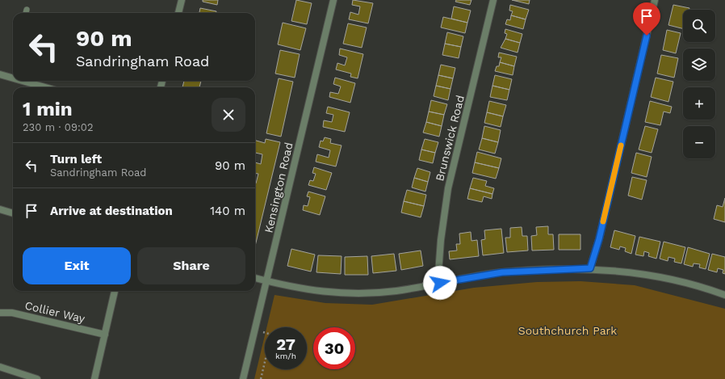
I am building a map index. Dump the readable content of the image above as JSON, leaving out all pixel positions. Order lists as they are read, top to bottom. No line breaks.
{"streets":{"street":["Brunswick Road","Kensington Road","Collier Way"]},"parks":["Southchurch Park"],"page":{"map_buttons":["+","−"],"turn":["90 m","Sandringham Road"],"heading":["1 min","230 m · 09:02"],"list":[{"name":"Turn left","note":"Sandringham Road","value":"90 m"},{"name":"Arrive at destination","value":"140 m"}],"buttons":["Exit","Share"],"speed":"27 km/h","limit":"30"}}
